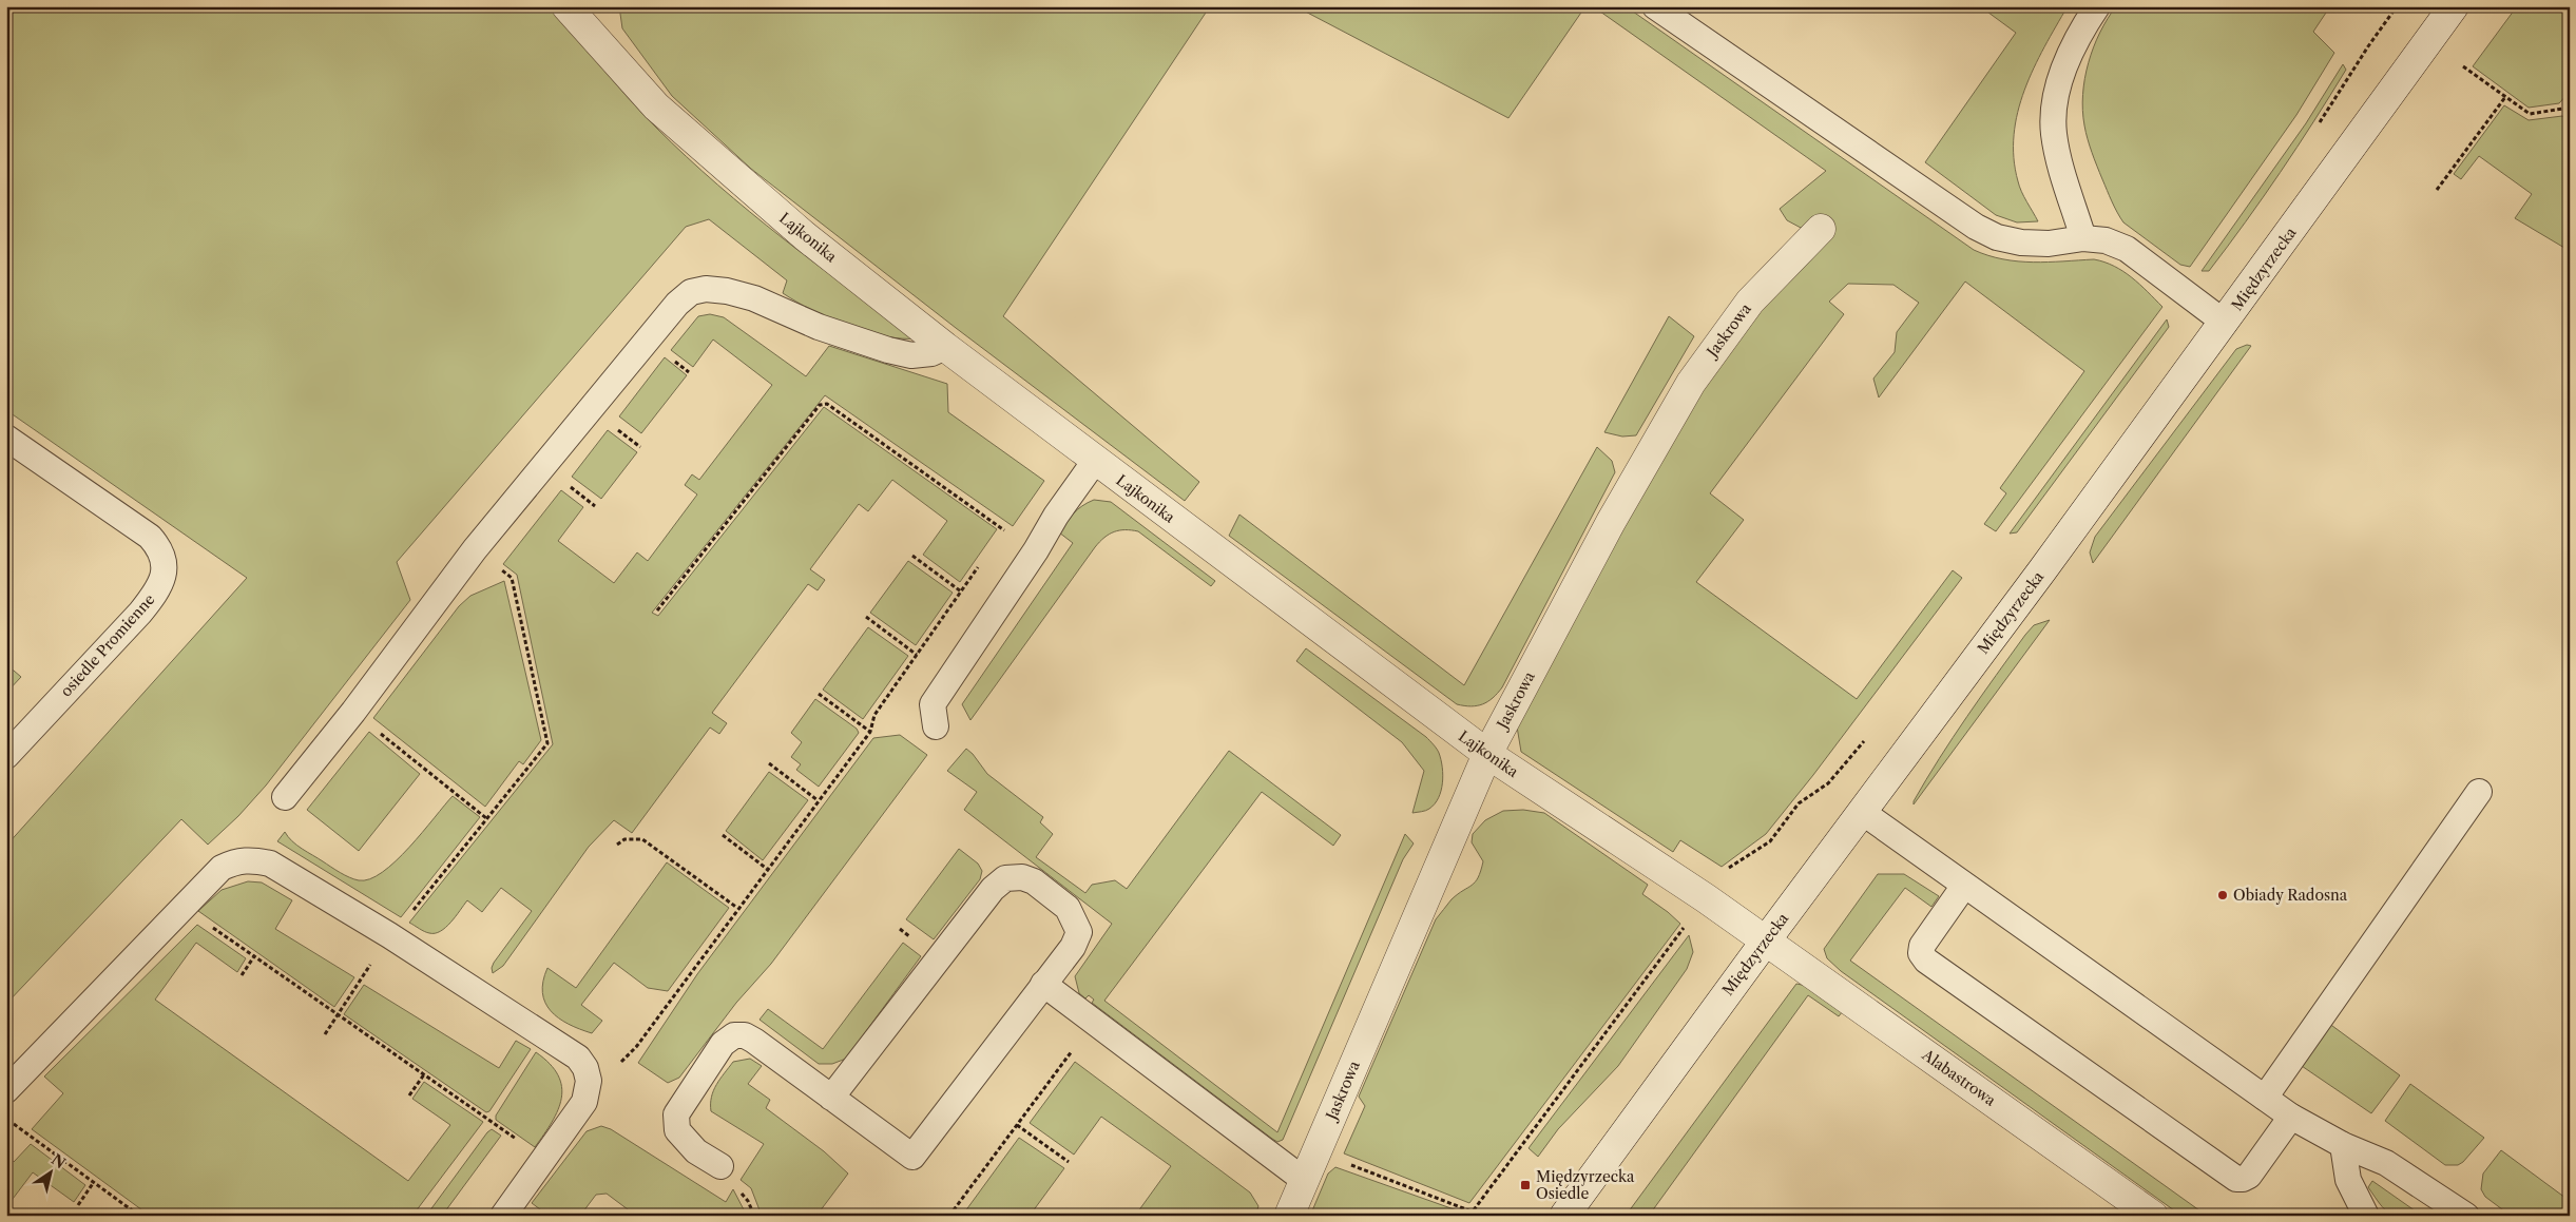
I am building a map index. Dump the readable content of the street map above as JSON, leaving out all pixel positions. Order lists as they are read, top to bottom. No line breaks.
{"streets":{"street":["Lajkonika","Międzyrzecka","Jaskrowa","Alabastrowa"],"lane":["osiedle Promienne"]},"crossings":[["Lajkonika","Międzyrzecka"],["Lajkonika","Jaskrowa"],["Lajkonika","Alabastrowa"],["Międzyrzecka","Alabastrowa"]],"places":{"other":["Obiady Radosna"],"transit":["Międzyrzecka Osiedle"]},"north":"top right"}
